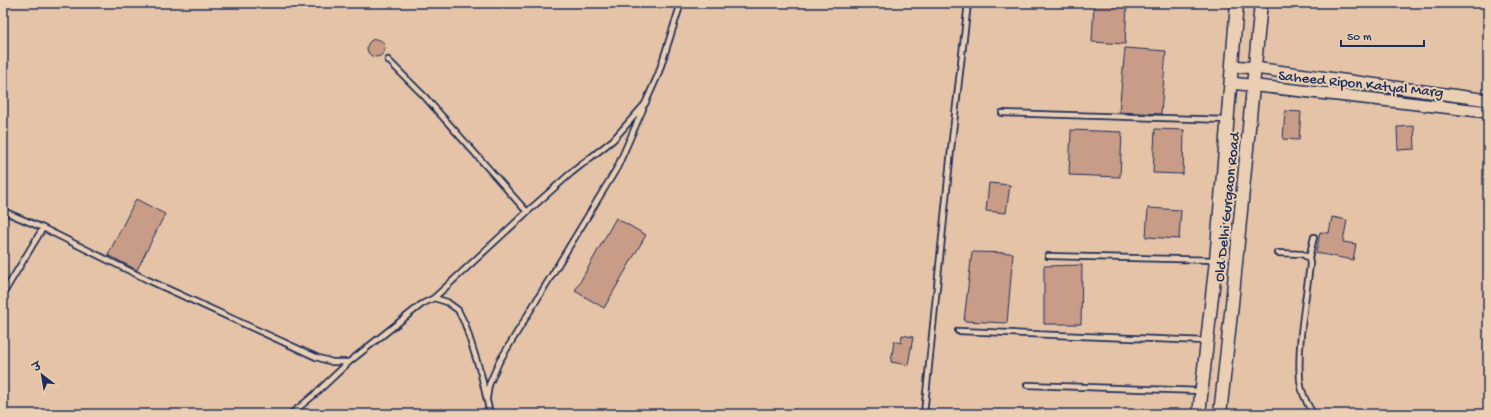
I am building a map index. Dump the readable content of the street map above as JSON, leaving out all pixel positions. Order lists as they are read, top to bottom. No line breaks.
{"streets":{"main road":["Old Delhi Gurgaon Road"],"street":["Saheed Ripon Katyal Marg"]},"crossings":[["Saheed Ripon Katyal Marg","Old Delhi Gurgaon Road"]],"scale_bar":"50 m","north":"top left"}
